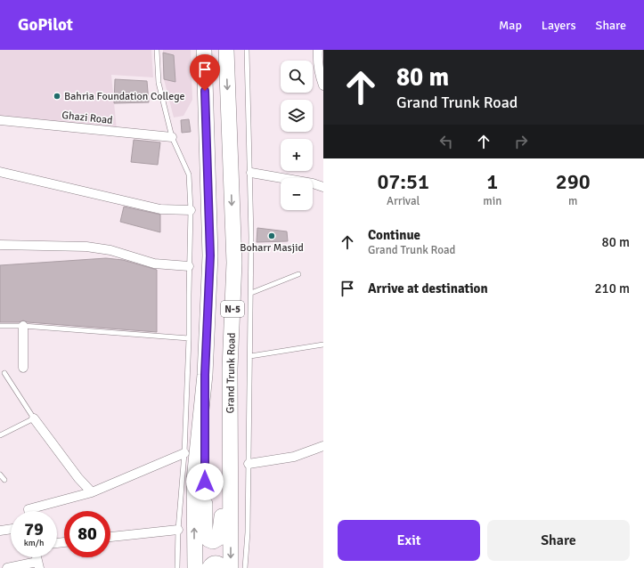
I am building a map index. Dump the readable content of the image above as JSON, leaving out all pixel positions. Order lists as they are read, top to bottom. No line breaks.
{"streets":{"highway":["N-5","Grand Trunk Road"],"street":["Ghazi Road"]},"places":["Bahria Foundation College","Boharr Masjid"],"page":{"header":"GoPilot","nav":["Map","Layers","Share"],"turn":["80 m","Grand Trunk Road"],"map_buttons":["+","−"],"eta":["07:51","Arrival","1","min","290","m"],"list":[{"name":"Continue","note":"Grand Trunk Road","value":"80 m"},{"name":"Arrive at destination","value":"210 m"}],"speed":"79 km/h","limit":"80","buttons":["Exit","Share"]}}
